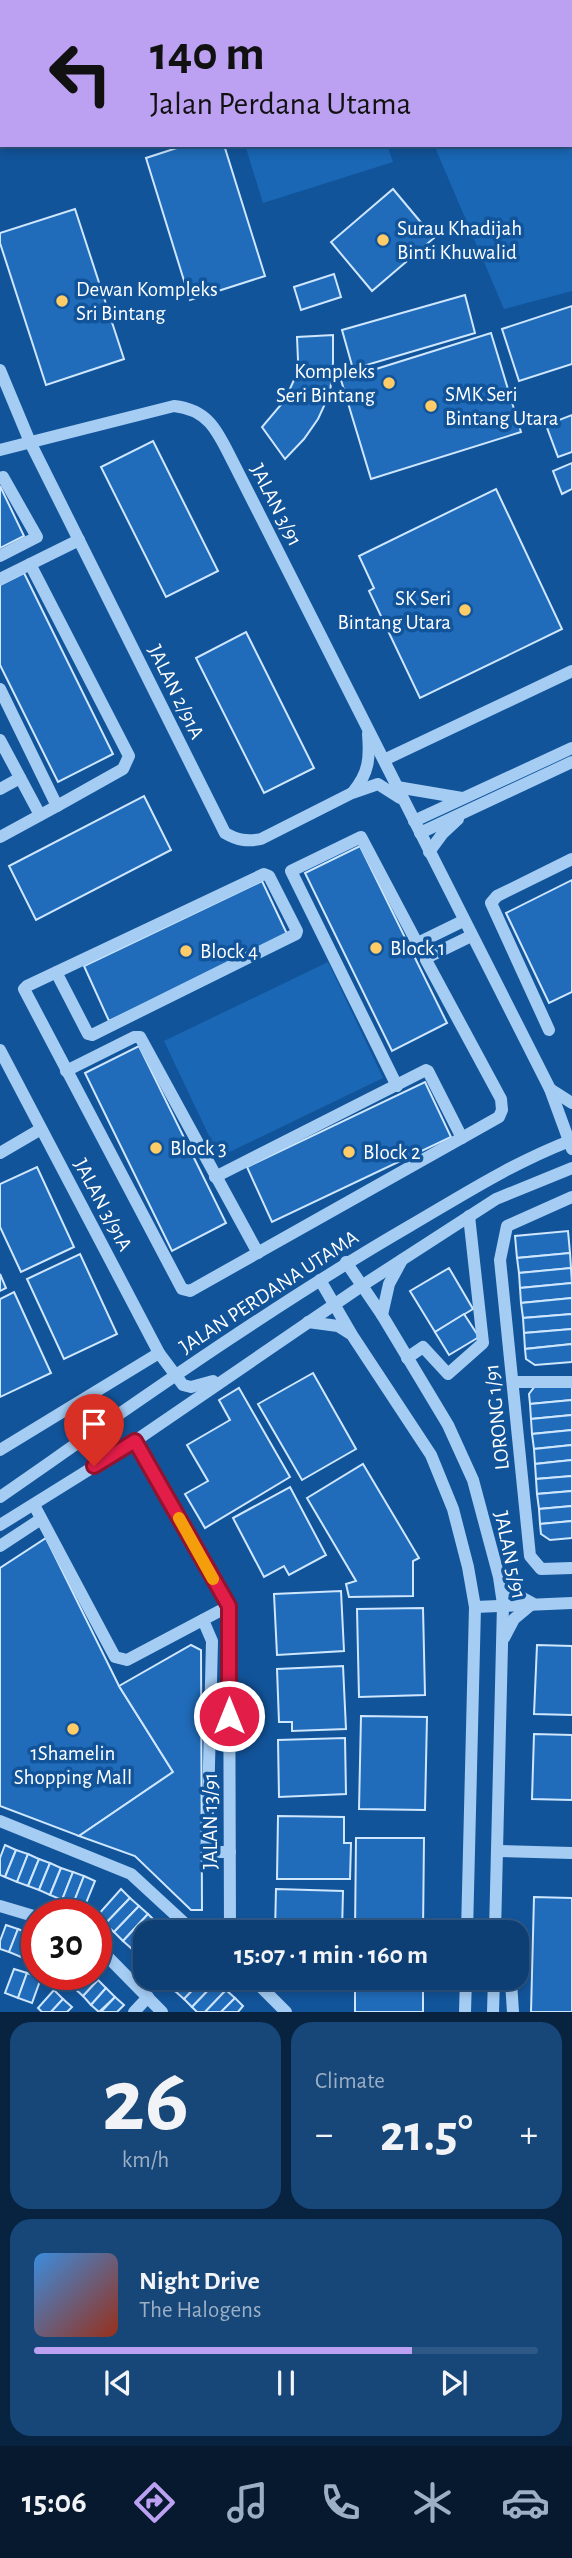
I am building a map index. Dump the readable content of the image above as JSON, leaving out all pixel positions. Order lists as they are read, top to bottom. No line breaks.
{"streets":{"street":["JALAN 3/91","JALAN 2/91A","JALAN 3/91A","JALAN PERDANA UTAMA","LORONG 1/91","JALAN 5/91","JALAN 13/91"]},"crossings":[["JALAN 3/91","JALAN 2/91A"],["JALAN 3/91","JALAN PERDANA UTAMA"],["JALAN 3/91A","JALAN PERDANA UTAMA"],["JALAN PERDANA UTAMA","JALAN 5/91"]],"places":["Surau Khadijah Binti Khuwalid","Dewan Kompleks Sri Bintang","Kompleks Seri Bintang","SMK Seri Bintang Utara","SK Seri Bintang Utara","Block 1","Block 4","Block 3","Block 2","1Shamelin Shopping Mall"],"page":{"turn":["140 m","Jalan Perdana Utama"],"limit":"30","trip":"15:07 · 1 min · 160 m","tile":[["26","km/h"],"Climate"],"heat":["−","21.5°","+"],"song":["Night Drive","The Halogens"],"tabs":"15:06"}}
